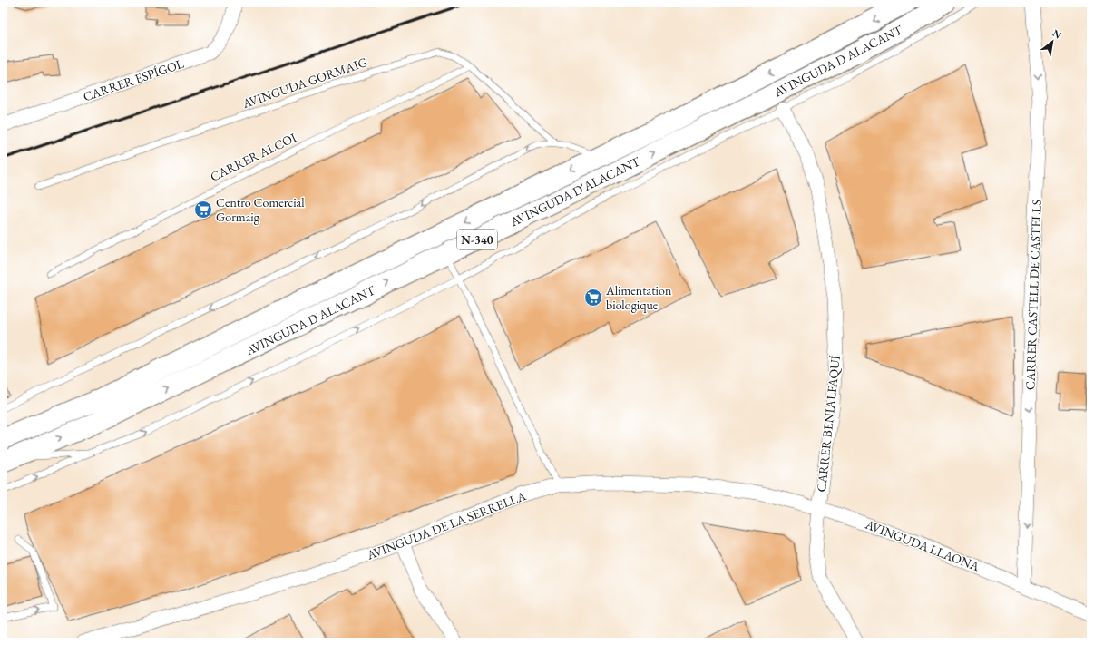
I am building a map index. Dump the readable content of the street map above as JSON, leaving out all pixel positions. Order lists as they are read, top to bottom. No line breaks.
{"streets":{"main road":["AVINGUDA D'ALACANT","N-340"],"street":["CARRER ESPÍGOL","CARRER CASTELL DE CASTELLS","CARRER BENIALFAQUÍ","AVINGUDA DE LA SERRELLA","AVINGUDA LLAONA"],"lane":["AVINGUDA GORMAIG","CARRER ALCOI"]},"crossings":[["AVINGUDA GORMAIG","CARRER ALCOI"],["CARRER CASTELL DE CASTELLS","AVINGUDA LLAONA"],["CARRER BENIALFAQUÍ","AVINGUDA DE LA SERRELLA"],["CARRER BENIALFAQUÍ","AVINGUDA LLAONA"],["AVINGUDA DE LA SERRELLA","AVINGUDA LLAONA"]],"one_way":["CARRER CASTELL DE CASTELLS"],"places":{"supermarket":["Centro Comercial Gormaig","Alimentation biologique"]},"north":"top right"}
